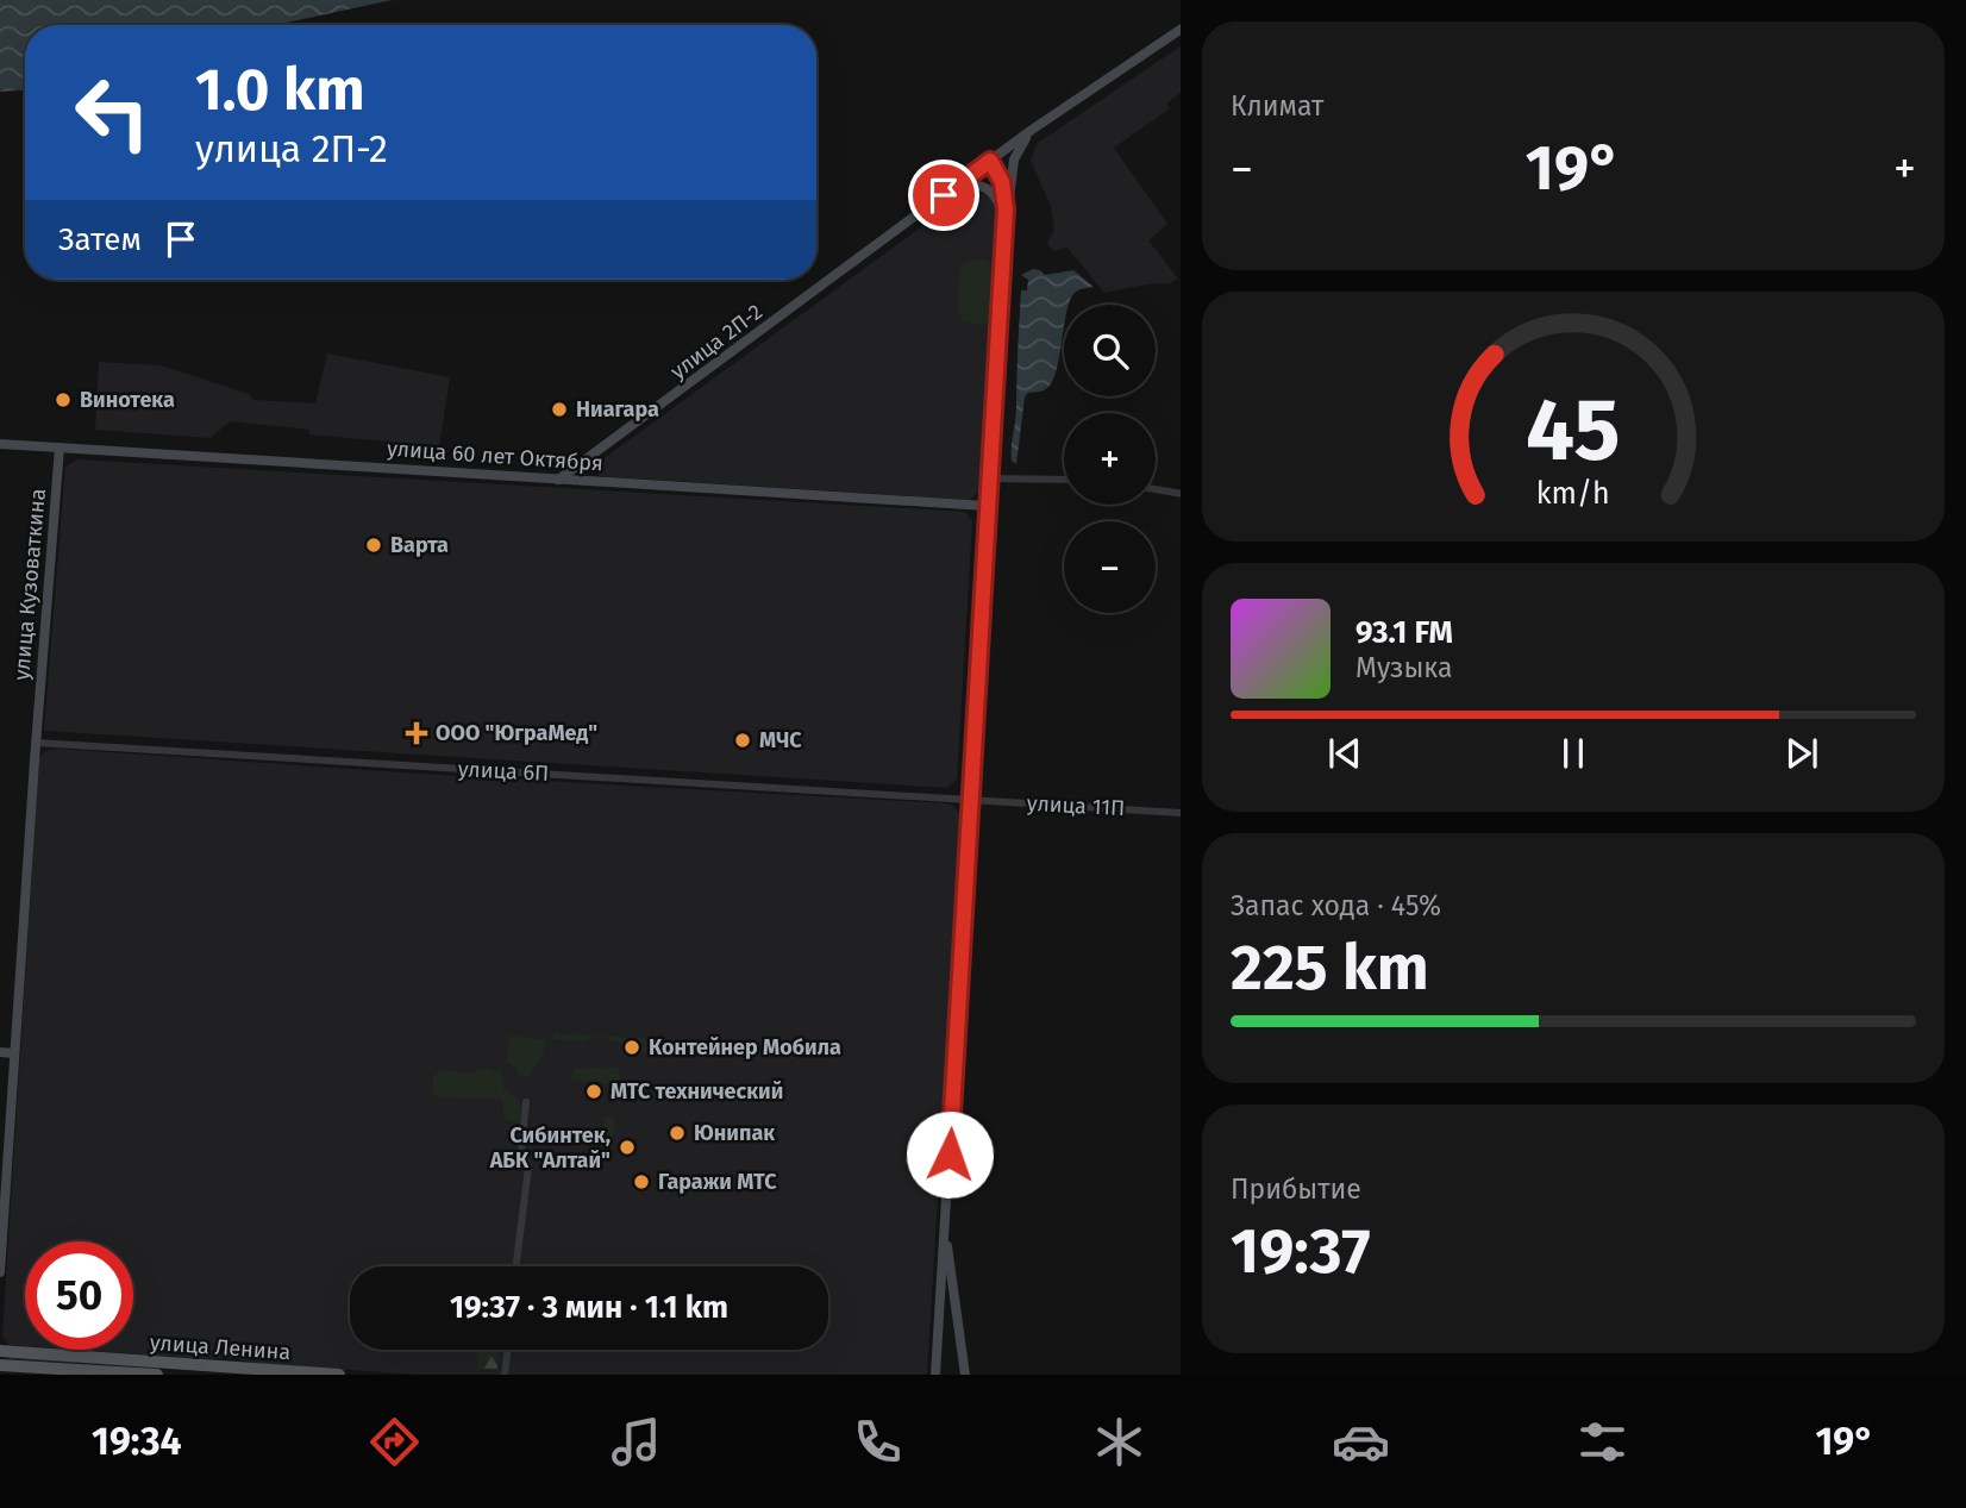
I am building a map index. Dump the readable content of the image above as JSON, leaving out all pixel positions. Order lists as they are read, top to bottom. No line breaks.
{"streets":{"main road":["улица 2П-2","улица 60 лет Октября","улица Кузоваткина","улица Ленина"],"street":["улица 6П","улица 11П"]},"crossings":[["улица 2П-2","улица 60 лет Октября"],["улица 60 лет Октября","улица Кузоваткина"],["улица Кузоваткина","улица 6П"],["улица 6П","улица 11П"]],"places":{"other":["Винотека","Ниагара","Варта","МЧС","Контейнер Мобила","МТС технический","Юнипак","Сибинтек, АБК \"Алтай\"","Гаражи МТС"],"health":["ООО \"ЮграМед\""]},"page":{"tile":["Климат",["Запас хода · 45%","225 km"],["Прибытие","19:37"]],"turn":["1.0 km","улица 2П-2"],"heat":["−","19°","+"],"then":"Затем","map_buttons":["+","−"],"song":["93.1 FM","Музыка"],"limit":"50","trip":"19:37 · 3 мин · 1.1 km","tabs":["19:34","19°"],"gauge":["45","km/h"]}}
